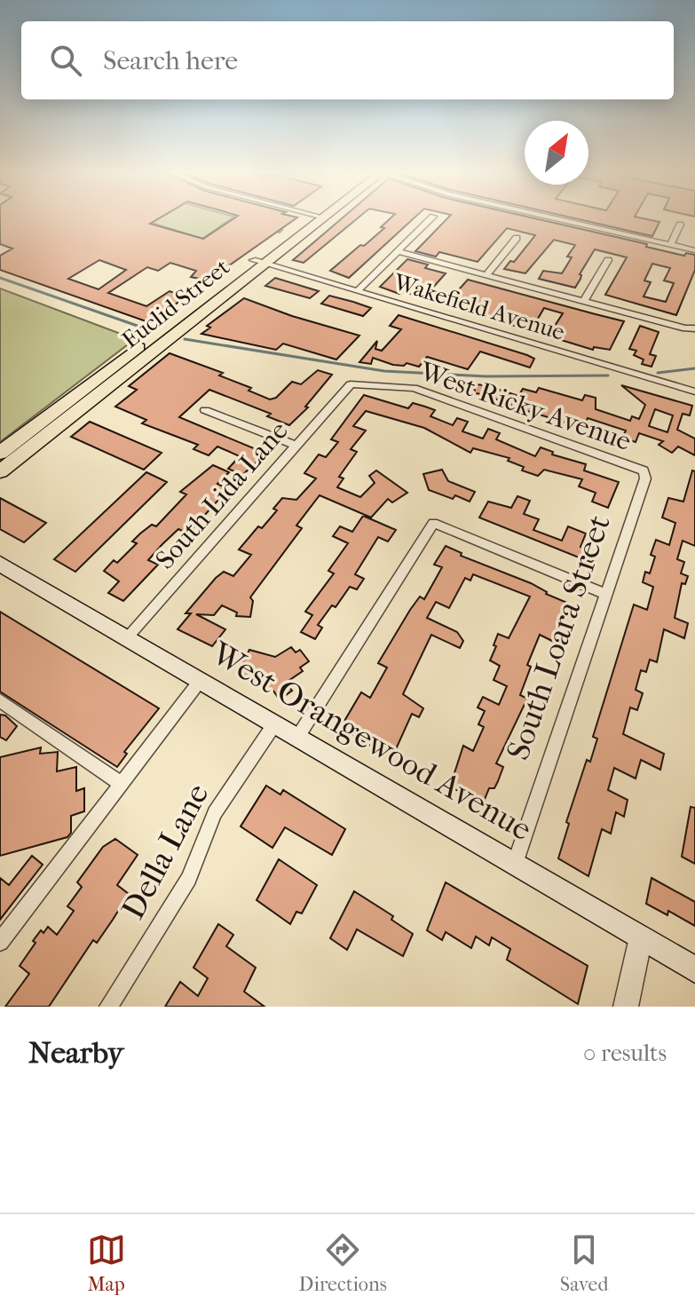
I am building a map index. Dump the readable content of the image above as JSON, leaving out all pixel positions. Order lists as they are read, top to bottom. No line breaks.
{"streets":{"main road":["Euclid Street","West Orangewood Avenue"],"street":["Wakefield Avenue","West Ricky Avenue","South Lida Lane","South Loara Street","Della Lane"]},"crossings":[["Euclid Street","Wakefield Avenue"],["West Ricky Avenue","South Lida Lane"],["West Ricky Avenue","South Loara Street"],["South Lida Lane","West Orangewood Avenue"],["South Loara Street","West Orangewood Avenue"],["West Orangewood Avenue","Della Lane"]],"north":"top right","page":{"search":"Search here","heading":["Nearby","0 results"],"nav":["Map","Directions","Saved"]}}
